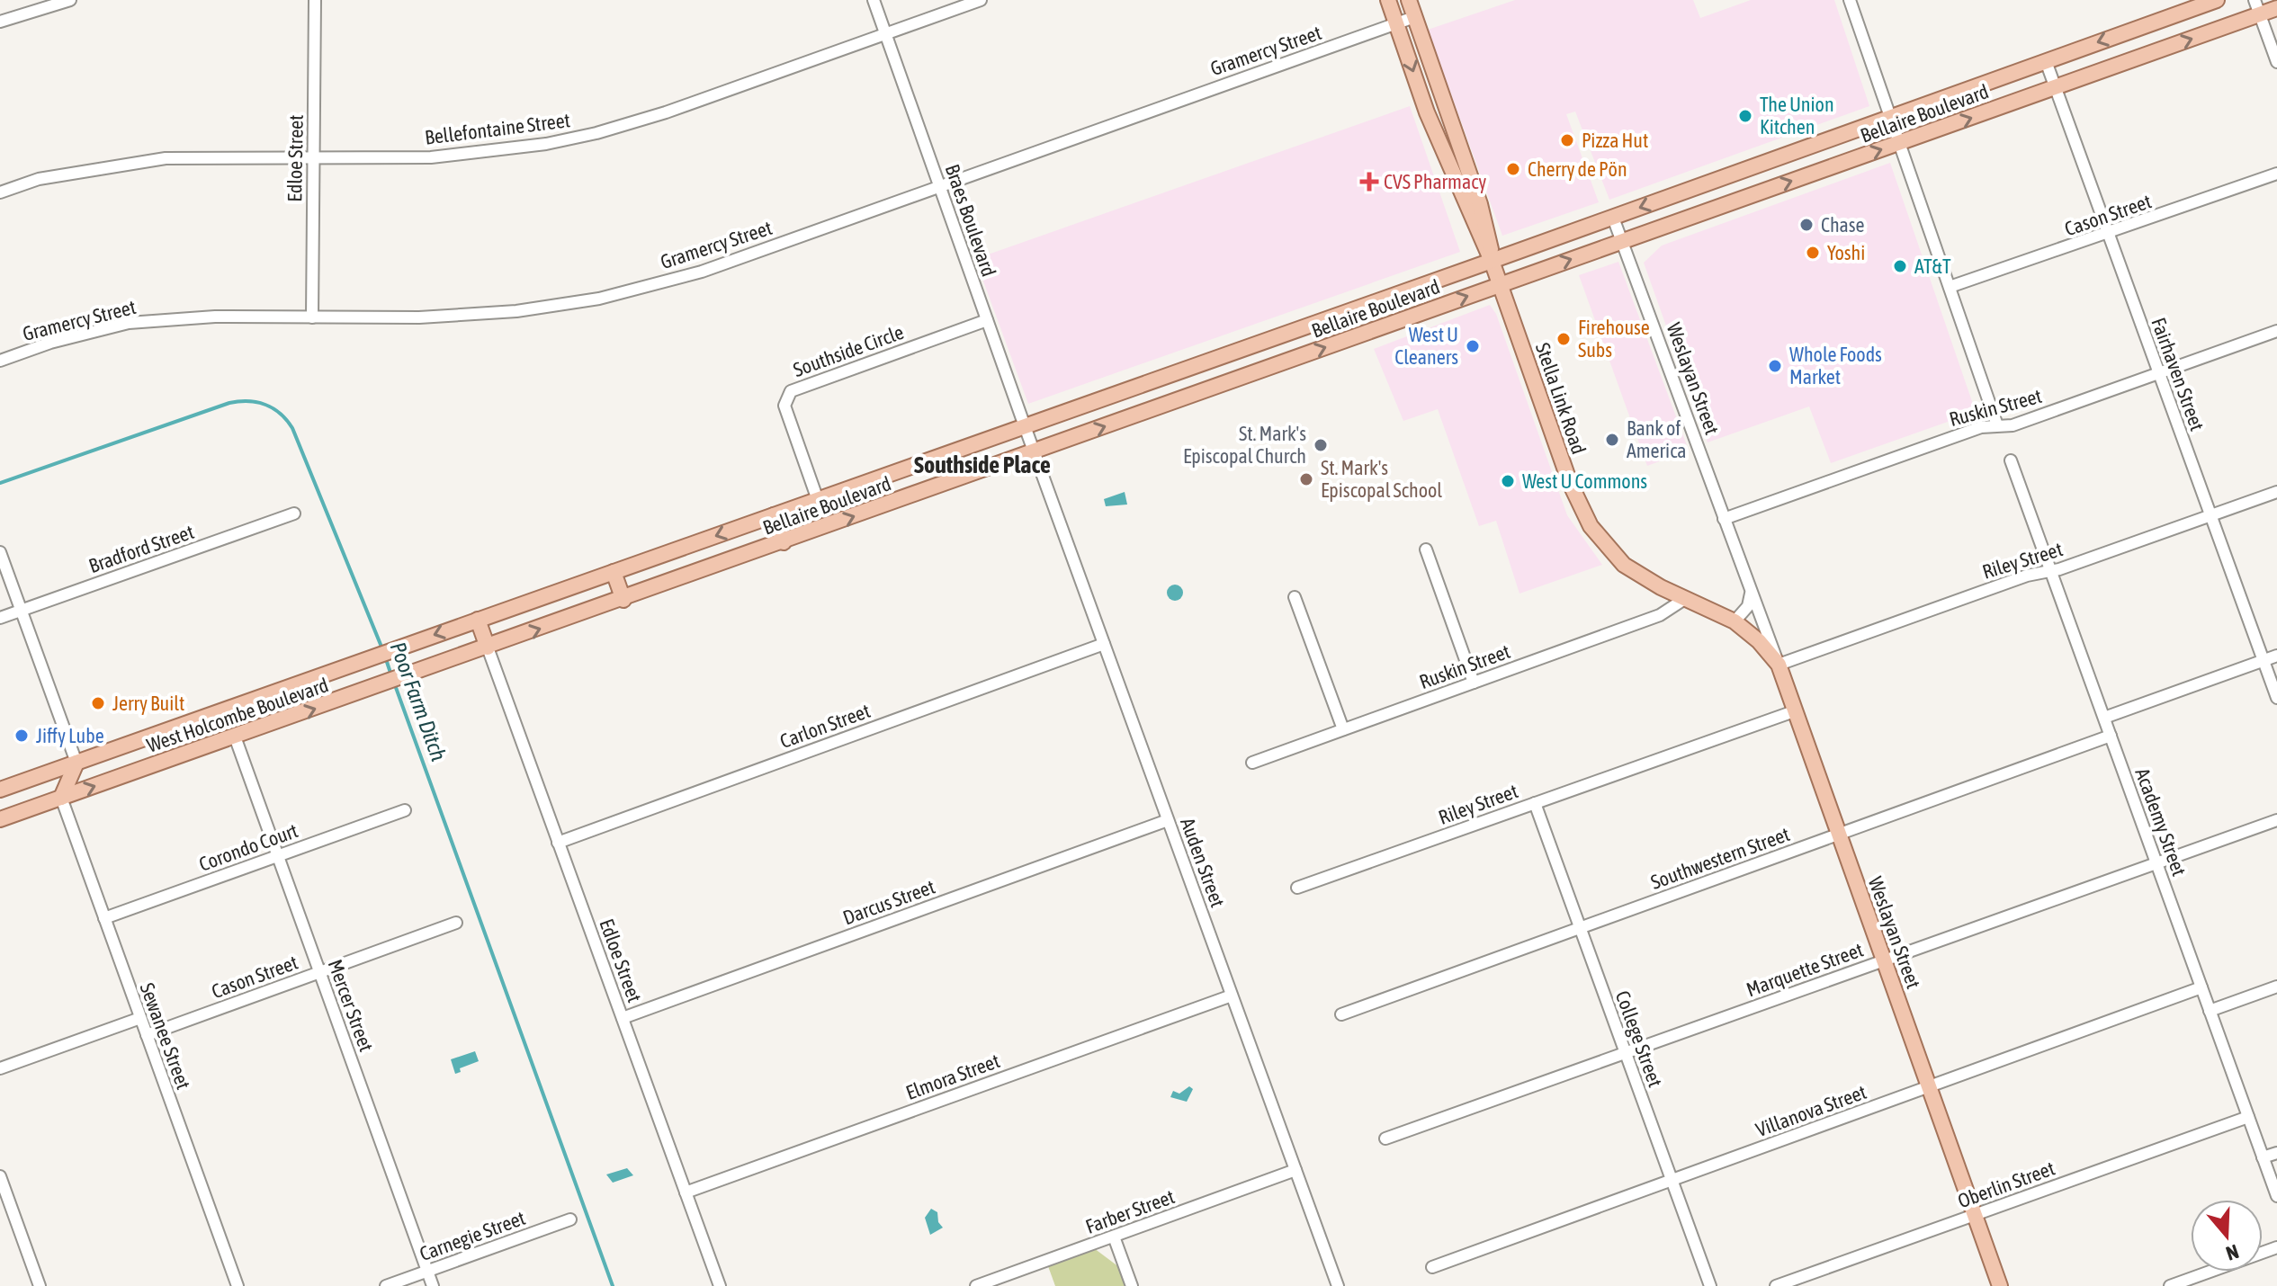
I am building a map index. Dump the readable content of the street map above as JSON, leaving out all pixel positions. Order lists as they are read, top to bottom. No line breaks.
{"streets":{"main road":["Bellaire Boulevard","Weslayan Street","Stella Link Road","West Holcombe Boulevard"],"street":["Gramercy Street","Bellefontaine Street","Edloe Street","Cason Street","Braes Boulevard","Southside Circle","Fairhaven Street","Ruskin Street","Bradford Street","Riley Street","Carlon Street","Academy Street","Corondo Court","Southwestern Street","Auden Street","Darcus Street","Marquette Street","Mercer Street","Sewanee Street","College Street","Elmora Street","Villanova Street","Oberlin Street","Farber Street","Carnegie Street"]},"crossings":[["Gramercy Street","Edloe Street"],["Gramercy Street","Braes Boulevard"],["Gramercy Street","Stella Link Road"],["Bellaire Boulevard","Edloe Street"],["Bellaire Boulevard","Braes Boulevard"],["Bellaire Boulevard","Southside Circle"],["Bellaire Boulevard","Fairhaven Street"],["Bellaire Boulevard","Weslayan Street"],["Bellaire Boulevard","Stella Link Road"],["Bellaire Boulevard","West Holcombe Boulevard"],["Bellaire Boulevard","Auden Street"],["Bellefontaine Street","Edloe Street"],["Bellefontaine Street","Braes Boulevard"],["Edloe Street","West Holcombe Boulevard"],["Edloe Street","Carlon Street"],["Edloe Street","Darcus Street"],["Edloe Street","Elmora Street"],["Cason Street","Fairhaven Street"],["Cason Street","Mercer Street"],["Cason Street","Sewanee Street"],["Braes Boulevard","Southside Circle"],["Braes Boulevard","Auden Street"],["Fairhaven Street","Ruskin Street"],["Fairhaven Street","Riley Street"],["Weslayan Street","Stella Link Road"],["Weslayan Street","Ruskin Street"],["Weslayan Street","Riley Street"],["Weslayan Street","Southwestern Street"],["Weslayan Street","Marquette Street"],["Weslayan Street","Villanova Street"],["Weslayan Street","Oberlin Street"],["Stella Link Road","Ruskin Street"],["Stella Link Road","Riley Street"],["Riley Street","Academy Street"],["Riley Street","College Street"],["West Holcombe Boulevard","Mercer Street"],["West Holcombe Boulevard","Sewanee Street"],["Carlon Street","Auden Street"],["Academy Street","Southwestern Street"],["Academy Street","Marquette Street"],["Academy Street","Villanova Street"],["Academy Street","Oberlin Street"],["Corondo Court","Mercer Street"],["Corondo Court","Sewanee Street"],["Southwestern Street","College Street"],["Auden Street","Darcus Street"],["Auden Street","Elmora Street"],["Auden Street","Farber Street"],["Marquette Street","College Street"],["Mercer Street","Carnegie Street"],["College Street","Villanova Street"]],"districts":["Southside Place"],"water":["Poor Farm Ditch"],"places":{"other":["The Union Kitchen","Pizza Hut","Cherry de Pön","Chase","Yoshi","AT&T","Firehouse Subs","West U Cleaners","Whole Foods Market","Bank of America","St. Mark's Episcopal Church","St. Mark's Episcopal School","West U Commons","Jerry Built","Jiffy Lube"],"health":["CVS Pharmacy"]},"north":"bottom"}
